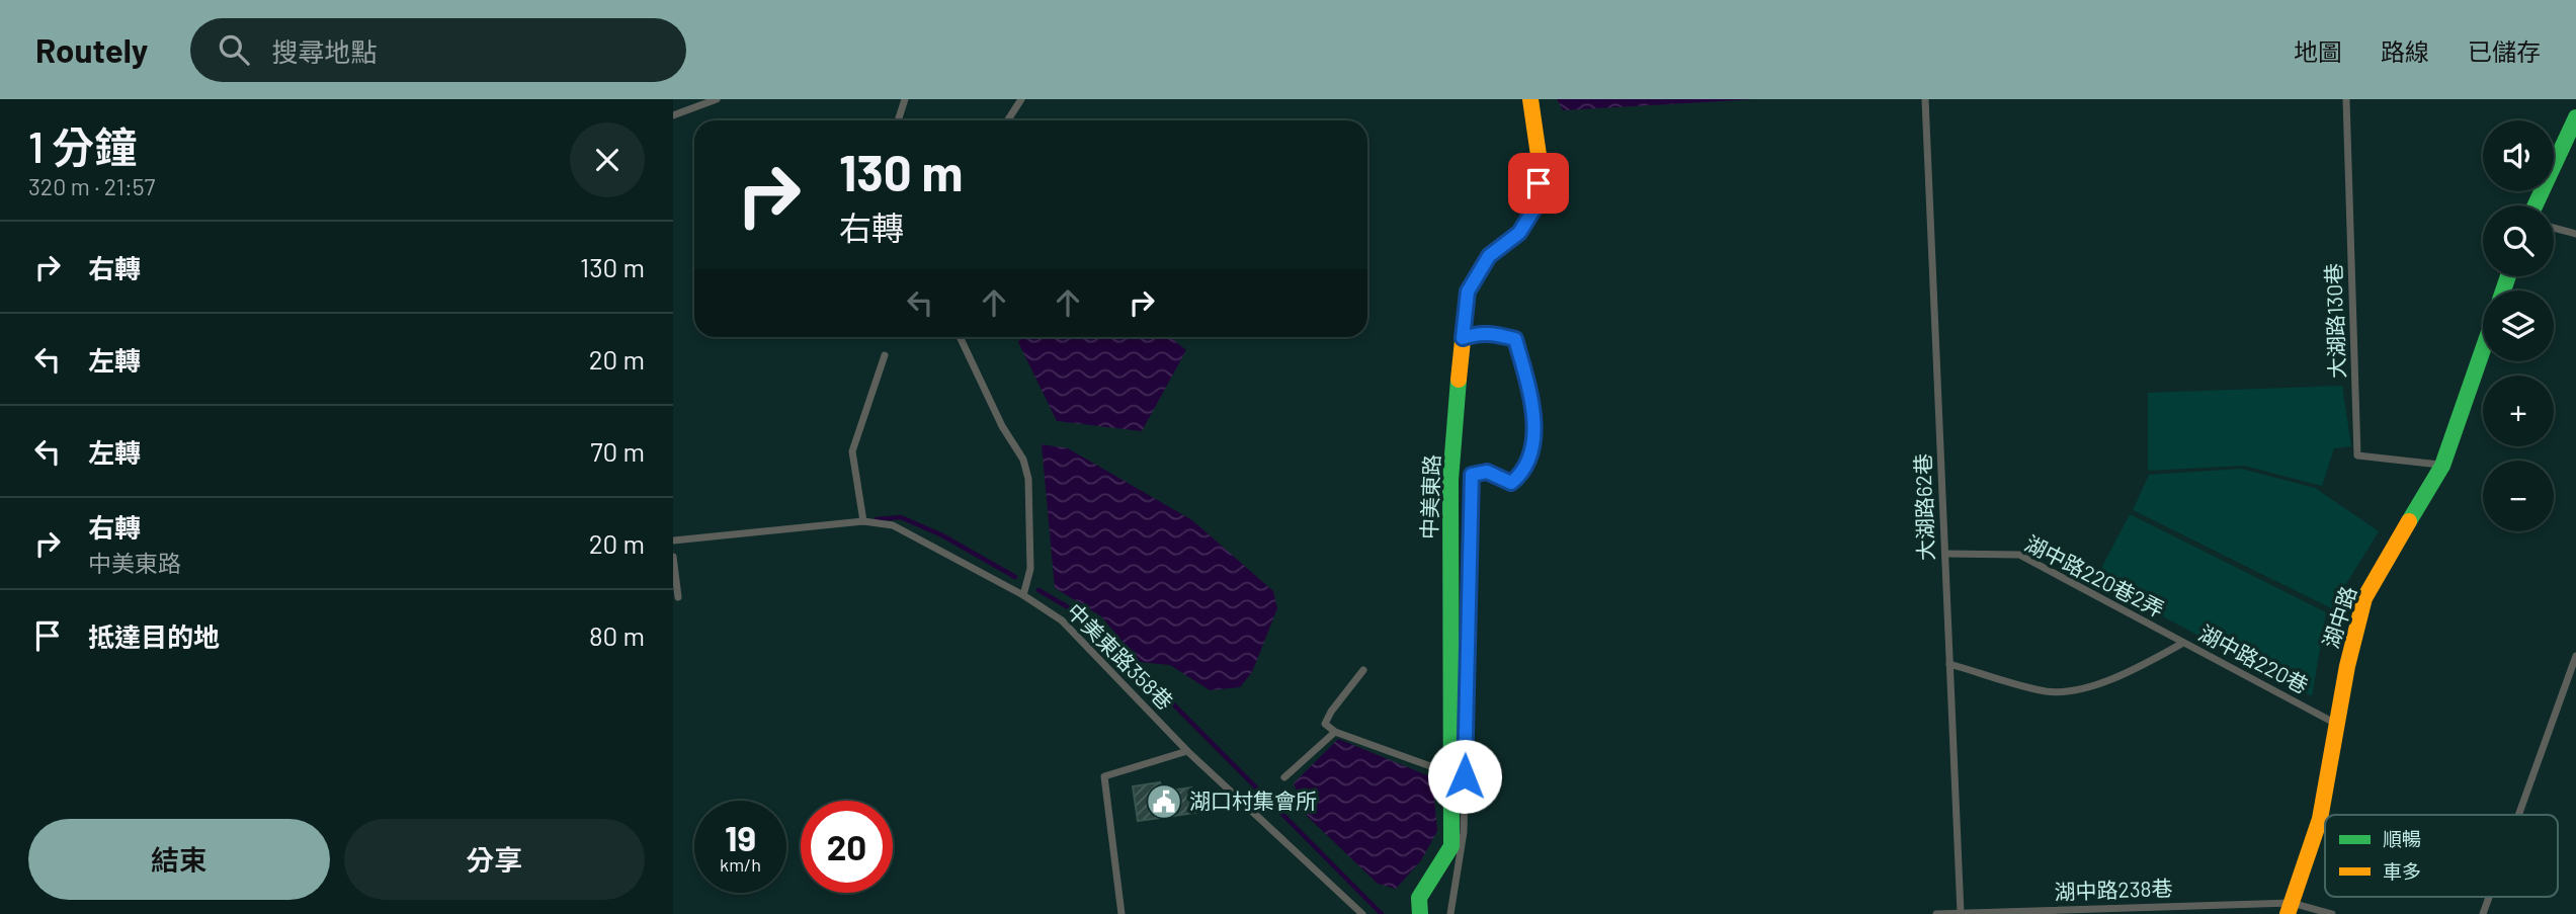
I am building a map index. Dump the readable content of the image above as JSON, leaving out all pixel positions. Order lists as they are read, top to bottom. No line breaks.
{"streets":{"street":["中美東路","湖中路"],"lane":["大湖路130巷","大湖路62巷","湖中路220巷2弄","中美東路358巷","湖中路220巷","湖中路238巷"]},"crossings":[["大湖路130巷","湖中路"],["大湖路62巷","湖中路220巷2弄"],["大湖路62巷","湖中路220巷"],["大湖路62巷","湖中路238巷"],["湖中路220巷2弄","湖中路220巷"],["湖中路","湖中路220巷"],["湖中路","湖中路238巷"]],"places":{"public building":["湖口村集會所"]},"legend":["順暢","車多"],"page":{"header":"Routely","search":"搜尋地點","nav":["地圖","路線","已儲存"],"heading":["1 分鐘","320 m · 21:57"],"map_buttons":["+","−"],"turn":["130 m","右轉"],"list":[{"name":"右轉","value":"130 m"},{"name":"左轉","value":"20 m"},{"name":"左轉","value":"70 m"},{"name":"右轉","note":"中美東路","value":"20 m"},{"name":"抵達目的地","value":"80 m"}],"speed":"19 km/h","limit":"20","buttons":["結束","分享"]}}
